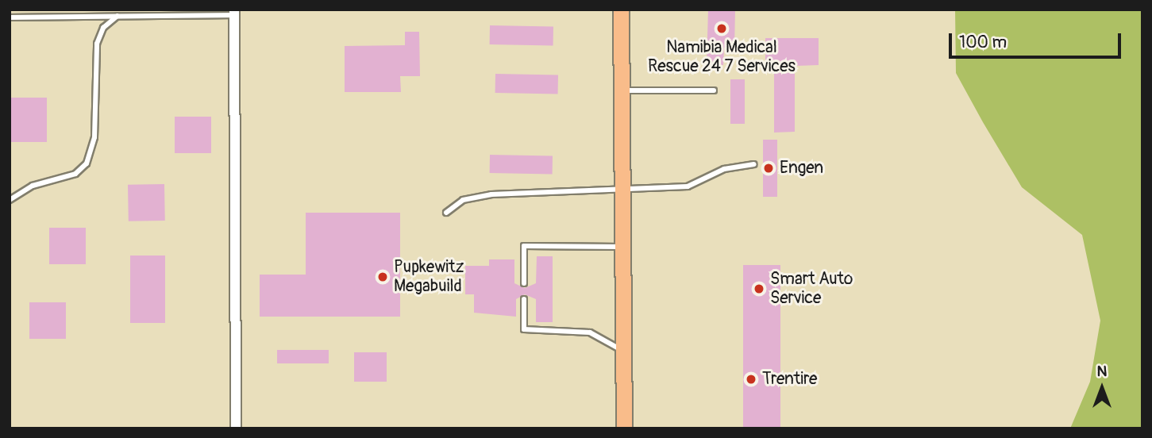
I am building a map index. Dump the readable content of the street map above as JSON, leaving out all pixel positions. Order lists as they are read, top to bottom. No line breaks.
{"places":["Namibia Medical Rescue 24 7 Services","Engen","Pupkewitz Megabuild","Smart Auto Service","Trentire"],"scale_bar":"100 m","north":"top"}
